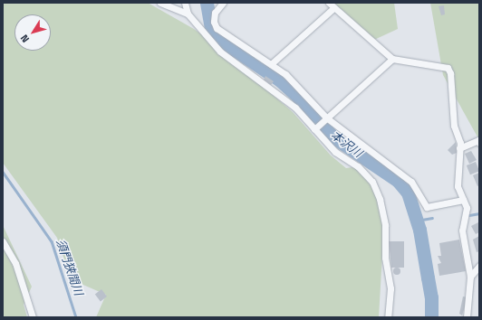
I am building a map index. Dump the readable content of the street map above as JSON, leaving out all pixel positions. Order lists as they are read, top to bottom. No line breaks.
{"water":["本沢川","須門狭間川"],"north":"bottom left"}
